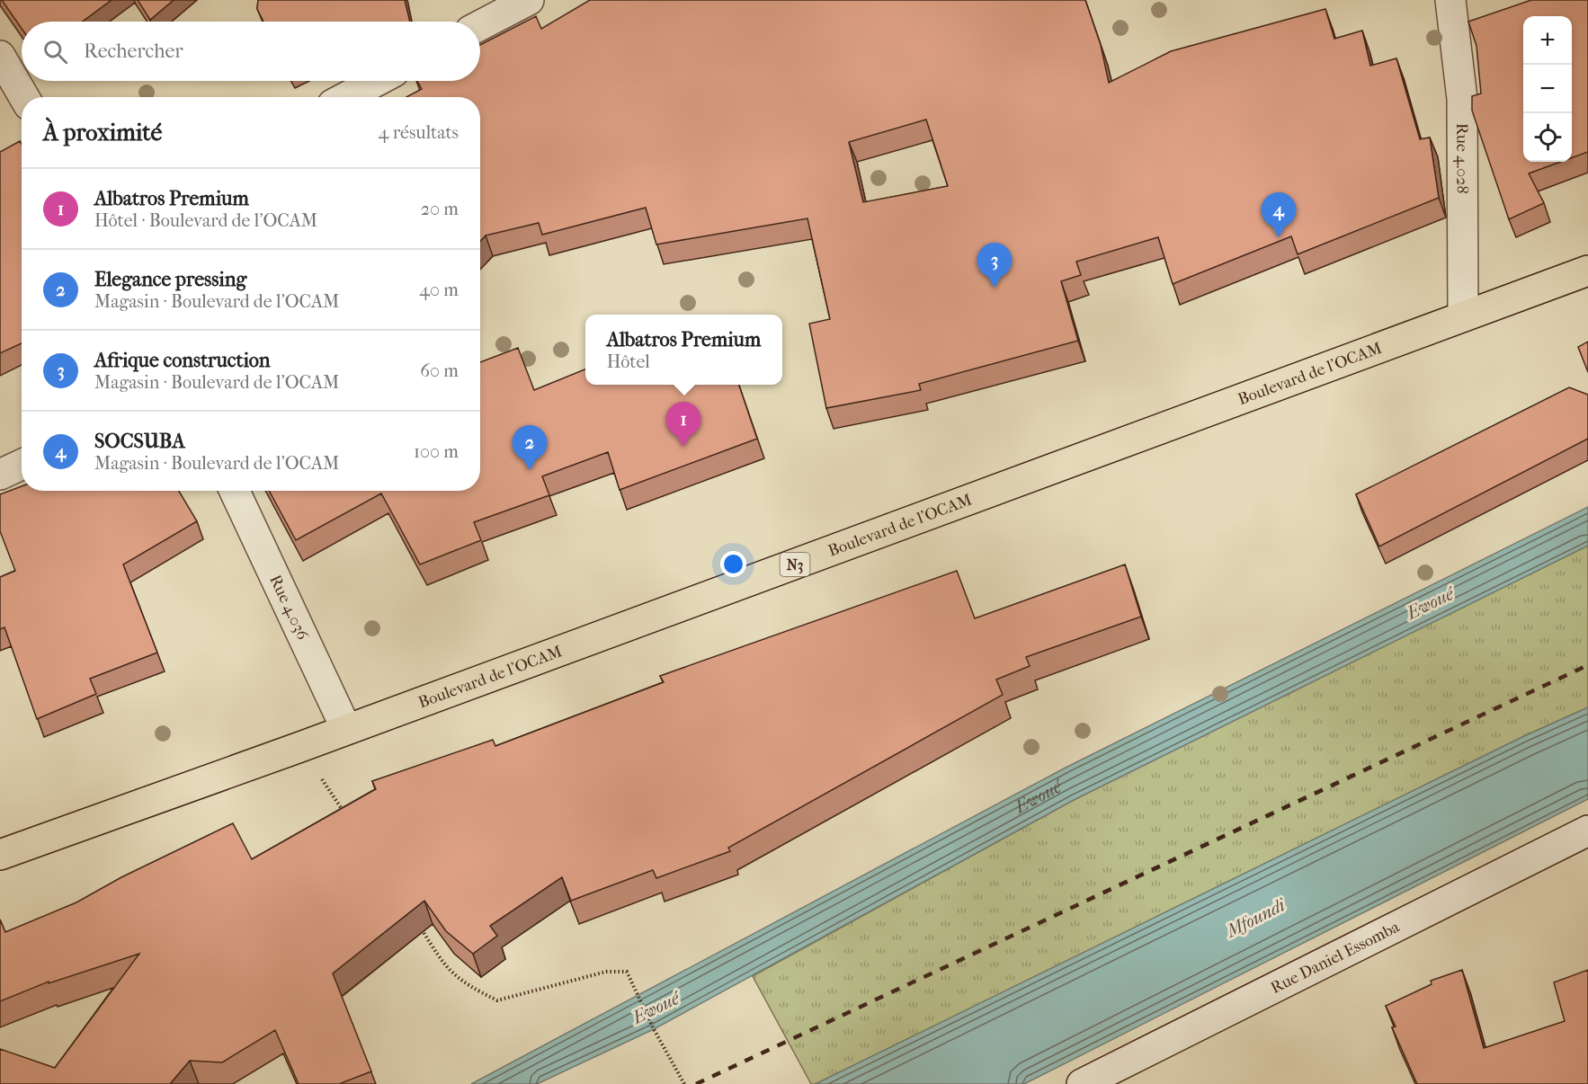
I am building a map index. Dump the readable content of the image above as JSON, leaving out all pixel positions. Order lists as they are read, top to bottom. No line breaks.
{"streets":{"highway":["Boulevard de l'OCAM","N3"],"street":["Rue 4.028","Rue 4.036","Rue Daniel Essomba"]},"crossings":[["Rue 4.028","Boulevard de l'OCAM"],["Boulevard de l'OCAM","Rue 4.036"]],"water":["Ewoué","Mfoundi"],"page":{"map_buttons":["+","−"],"search":"Rechercher","heading":["À proximité","4 résultats"],"list":[{"mark":"1","name":"Albatros Premium","note":"Hôtel · Boulevard de l'OCAM","value":"20 m"},{"mark":"2","name":"Elegance pressing","note":"Magasin · Boulevard de l'OCAM","value":"40 m"},{"mark":"3","name":"Afrique construction","note":"Magasin · Boulevard de l'OCAM","value":"60 m"},{"mark":"4","name":"SOCSUBA","note":"Magasin · Boulevard de l'OCAM","value":"100 m"}],"pins":["4","3","1","2"],"popup":["Albatros Premium","Hôtel"]}}
